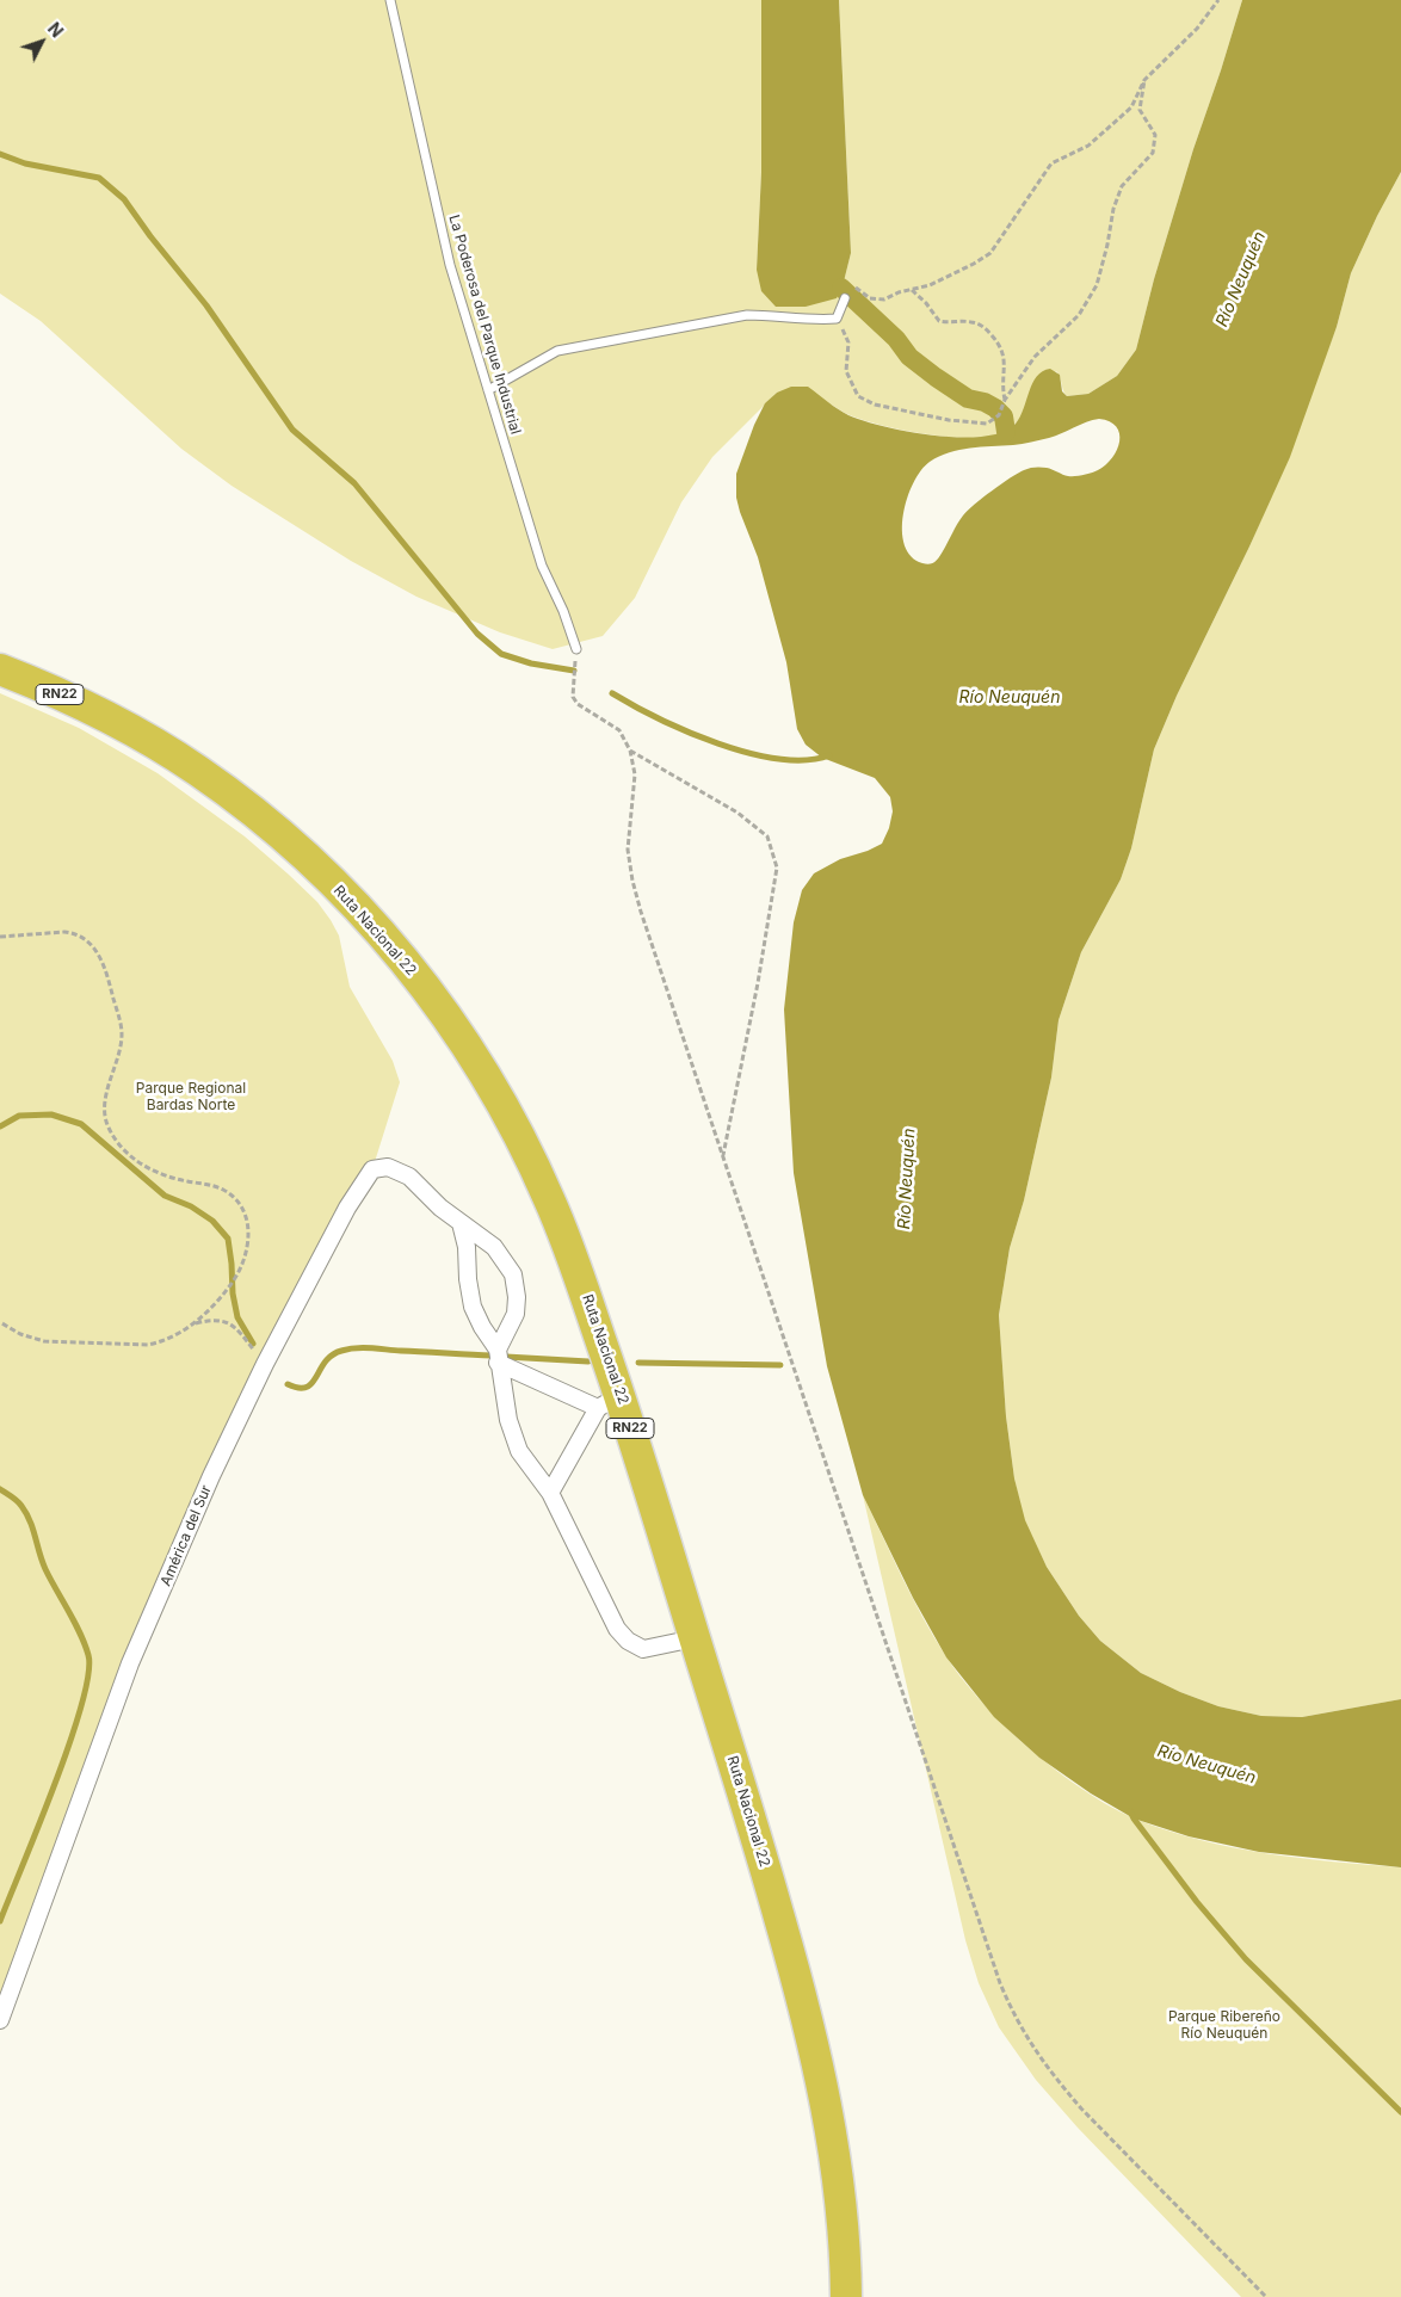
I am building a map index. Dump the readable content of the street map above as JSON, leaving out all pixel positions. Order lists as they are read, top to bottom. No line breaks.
{"streets":{"highway":["RN22","Ruta Nacional 22"],"street":["América del Sur"],"lane":["La Poderosa del Parque Industrial"]},"water":["Río Neuquén"],"parks":["Parque Regional Bardas Norte","Parque Ribereño Río Neuquén"],"north":"top right"}
